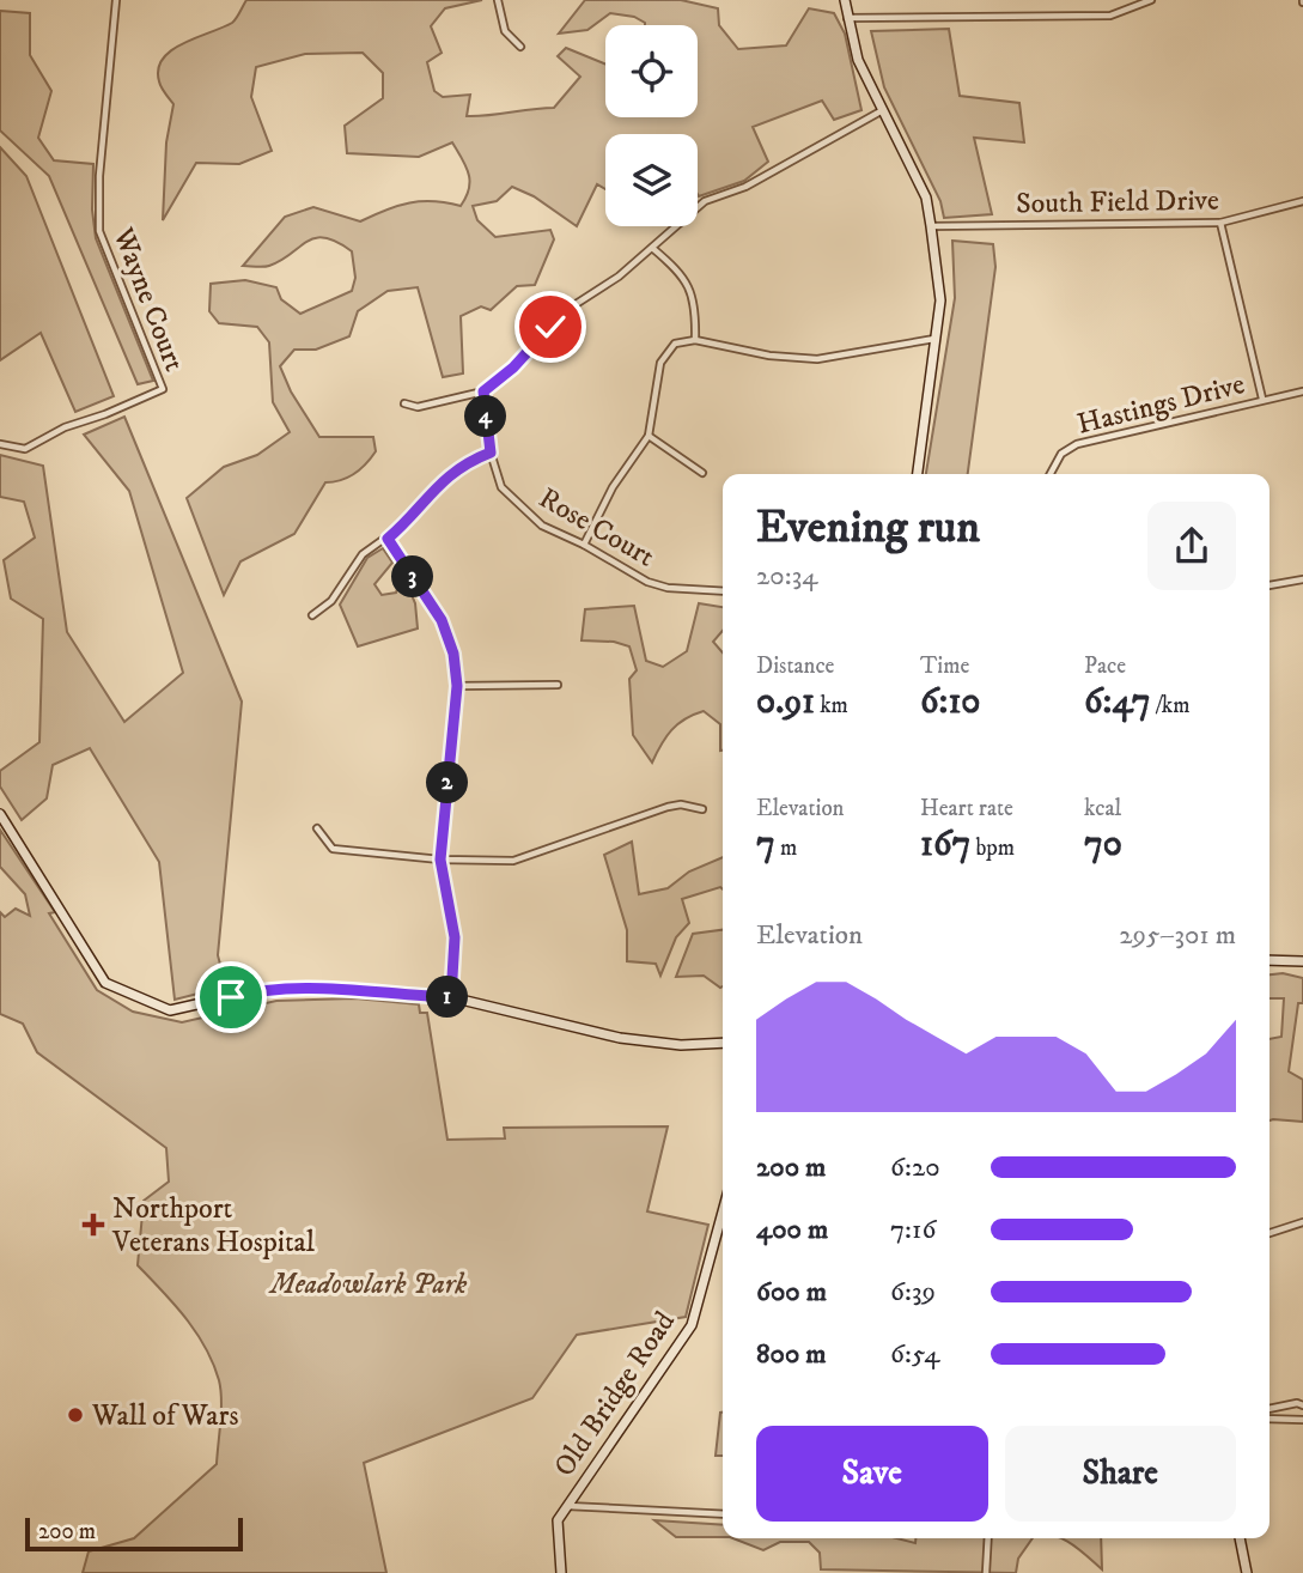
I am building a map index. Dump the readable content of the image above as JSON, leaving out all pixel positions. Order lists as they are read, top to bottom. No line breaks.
{"streets":{"street":["South Field Drive","Wayne Court","Hastings Drive","Rose Court","Old Bridge Road"]},"parks":["Meadowlark Park"],"places":{"health":["Northport Veterans Hospital"],"other":["Wall of Wars"]},"scale_bar":"200 m","page":{"pins":["4","3","2","1"],"heading":["Evening run","20:34"],"stats":[["Distance","0.91 km"],["Time","6:10"],["Pace","6:47 /km"],["Elevation","7 m"],["Heart rate","167 bpm"],["kcal","70"]],"chart":["Elevation","295–301 m"],"list":[{"name":"200 m","note":"6:20"},{"name":"400 m","note":"7:16"},{"name":"600 m","note":"6:39"},{"name":"800 m","note":"6:54"}],"buttons":["Save","Share"],"scale":"200 m"}}
